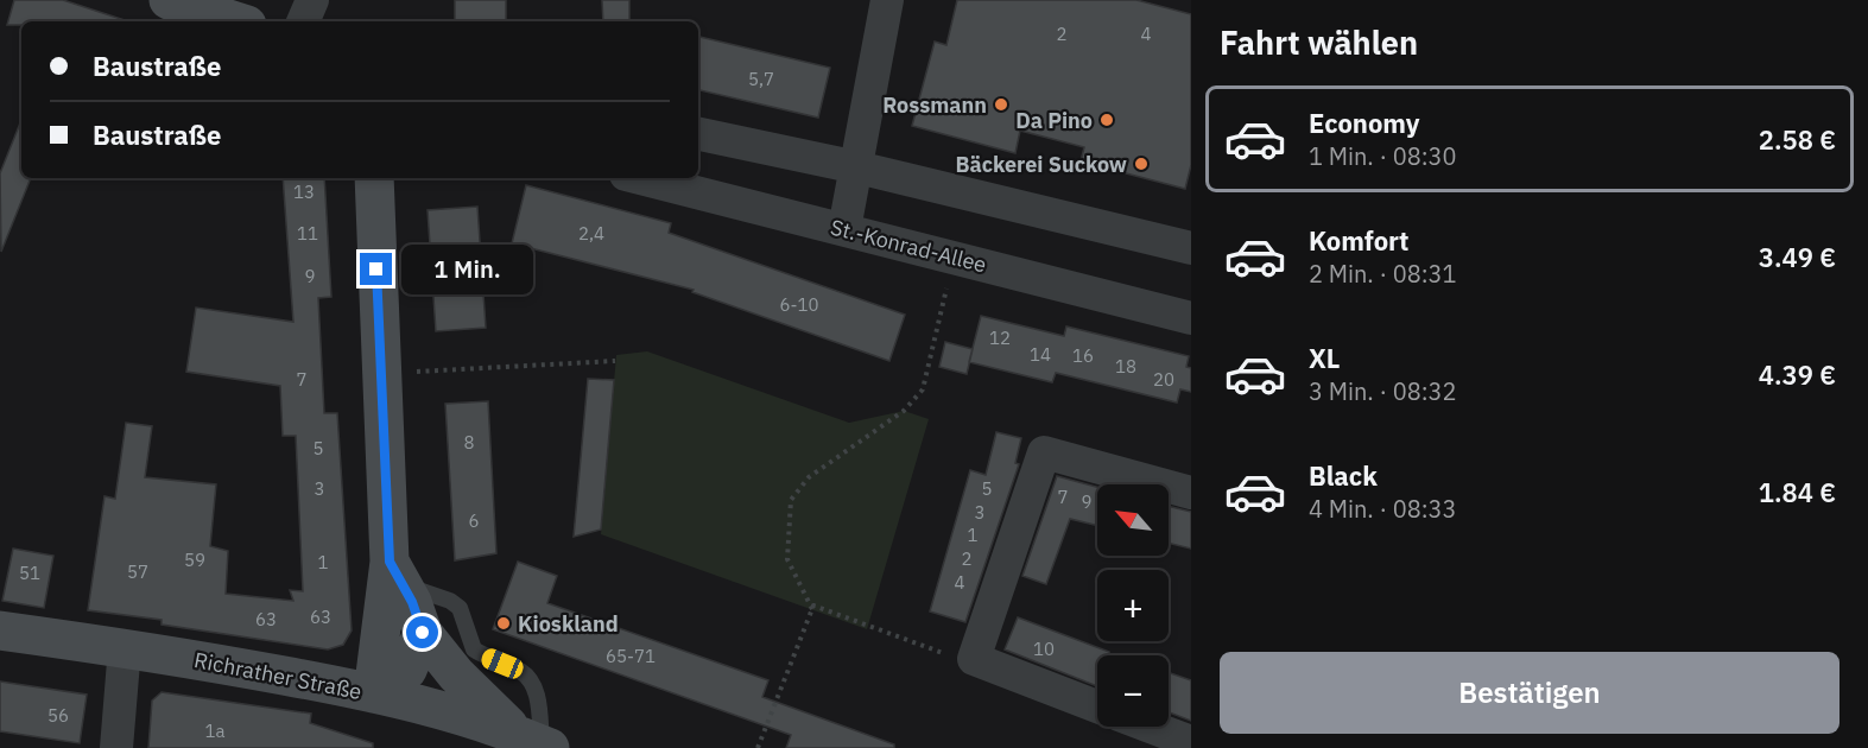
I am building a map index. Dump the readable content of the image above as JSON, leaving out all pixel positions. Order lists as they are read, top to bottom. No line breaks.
{"streets":{"main road":["Richrather Straße"],"street":["St.-Konrad-Allee"]},"places":["Rossmann","Da Pino","Bäckerei Suckow","Kioskland"],"house_numbers":["2","4","5,7","13","11","2,4","9","6-10","12","14","16","18","7","20","8","5","3","5","7","9","3","6","1","2","59","1","57","51","4","63","63","10","65-71","56","1a"],"north":"top left","page":{"heading":"Fahrt wählen","banner":["Baustraße","Baustraße"],"list":[{"name":"Economy","note":"1 Min. · 08:30","value":"2.58 €"},{"name":"Komfort","note":"2 Min. · 08:31","value":"3.49 €"},{"name":"XL","note":"3 Min. · 08:32","value":"4.39 €"},{"name":"Black","note":"4 Min. · 08:33","value":"1.84 €"}],"bubble":"1 Min.","map_buttons":["+","−"],"buttons":"Bestätigen"}}
